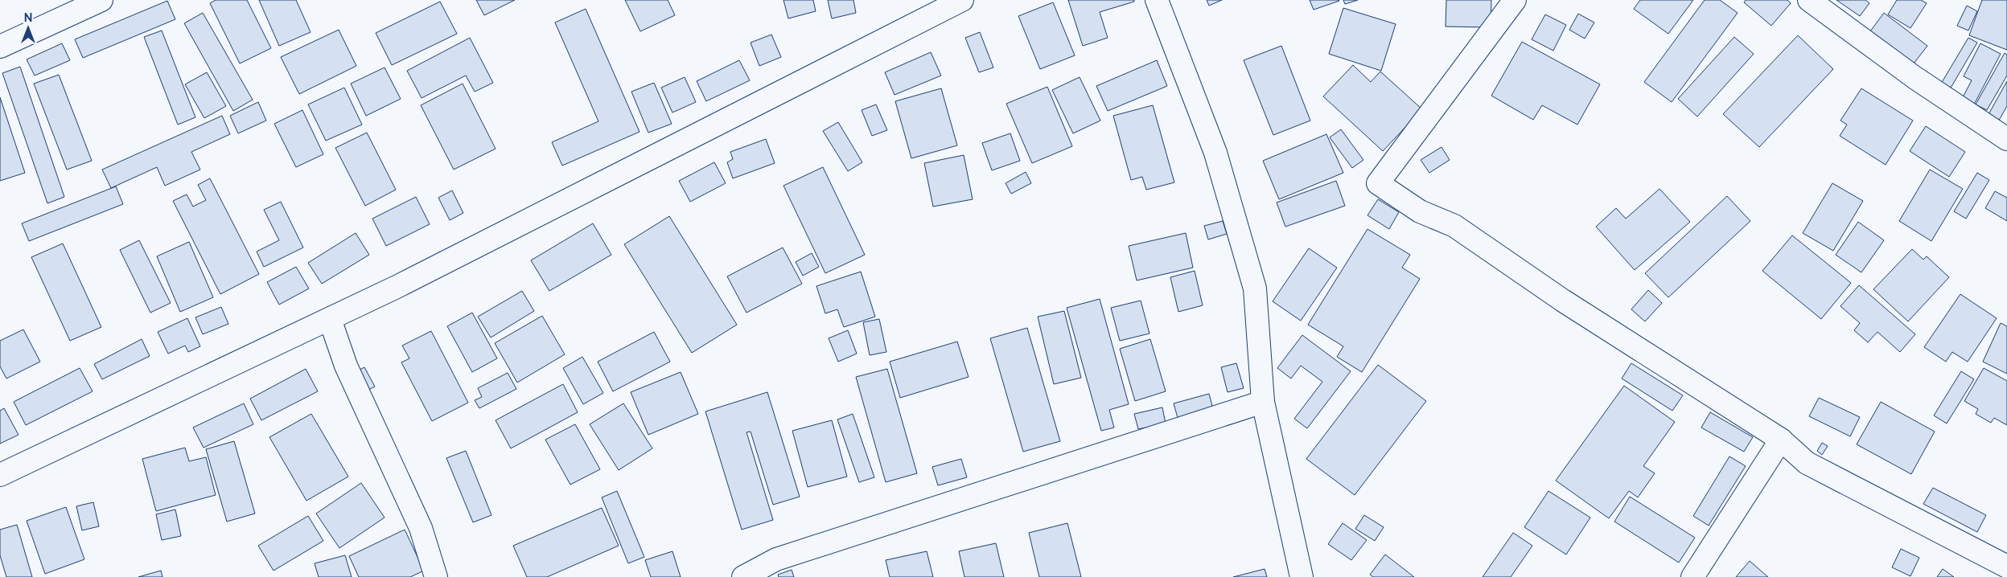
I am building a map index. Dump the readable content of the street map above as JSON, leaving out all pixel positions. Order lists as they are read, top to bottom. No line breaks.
{"north":"top"}
